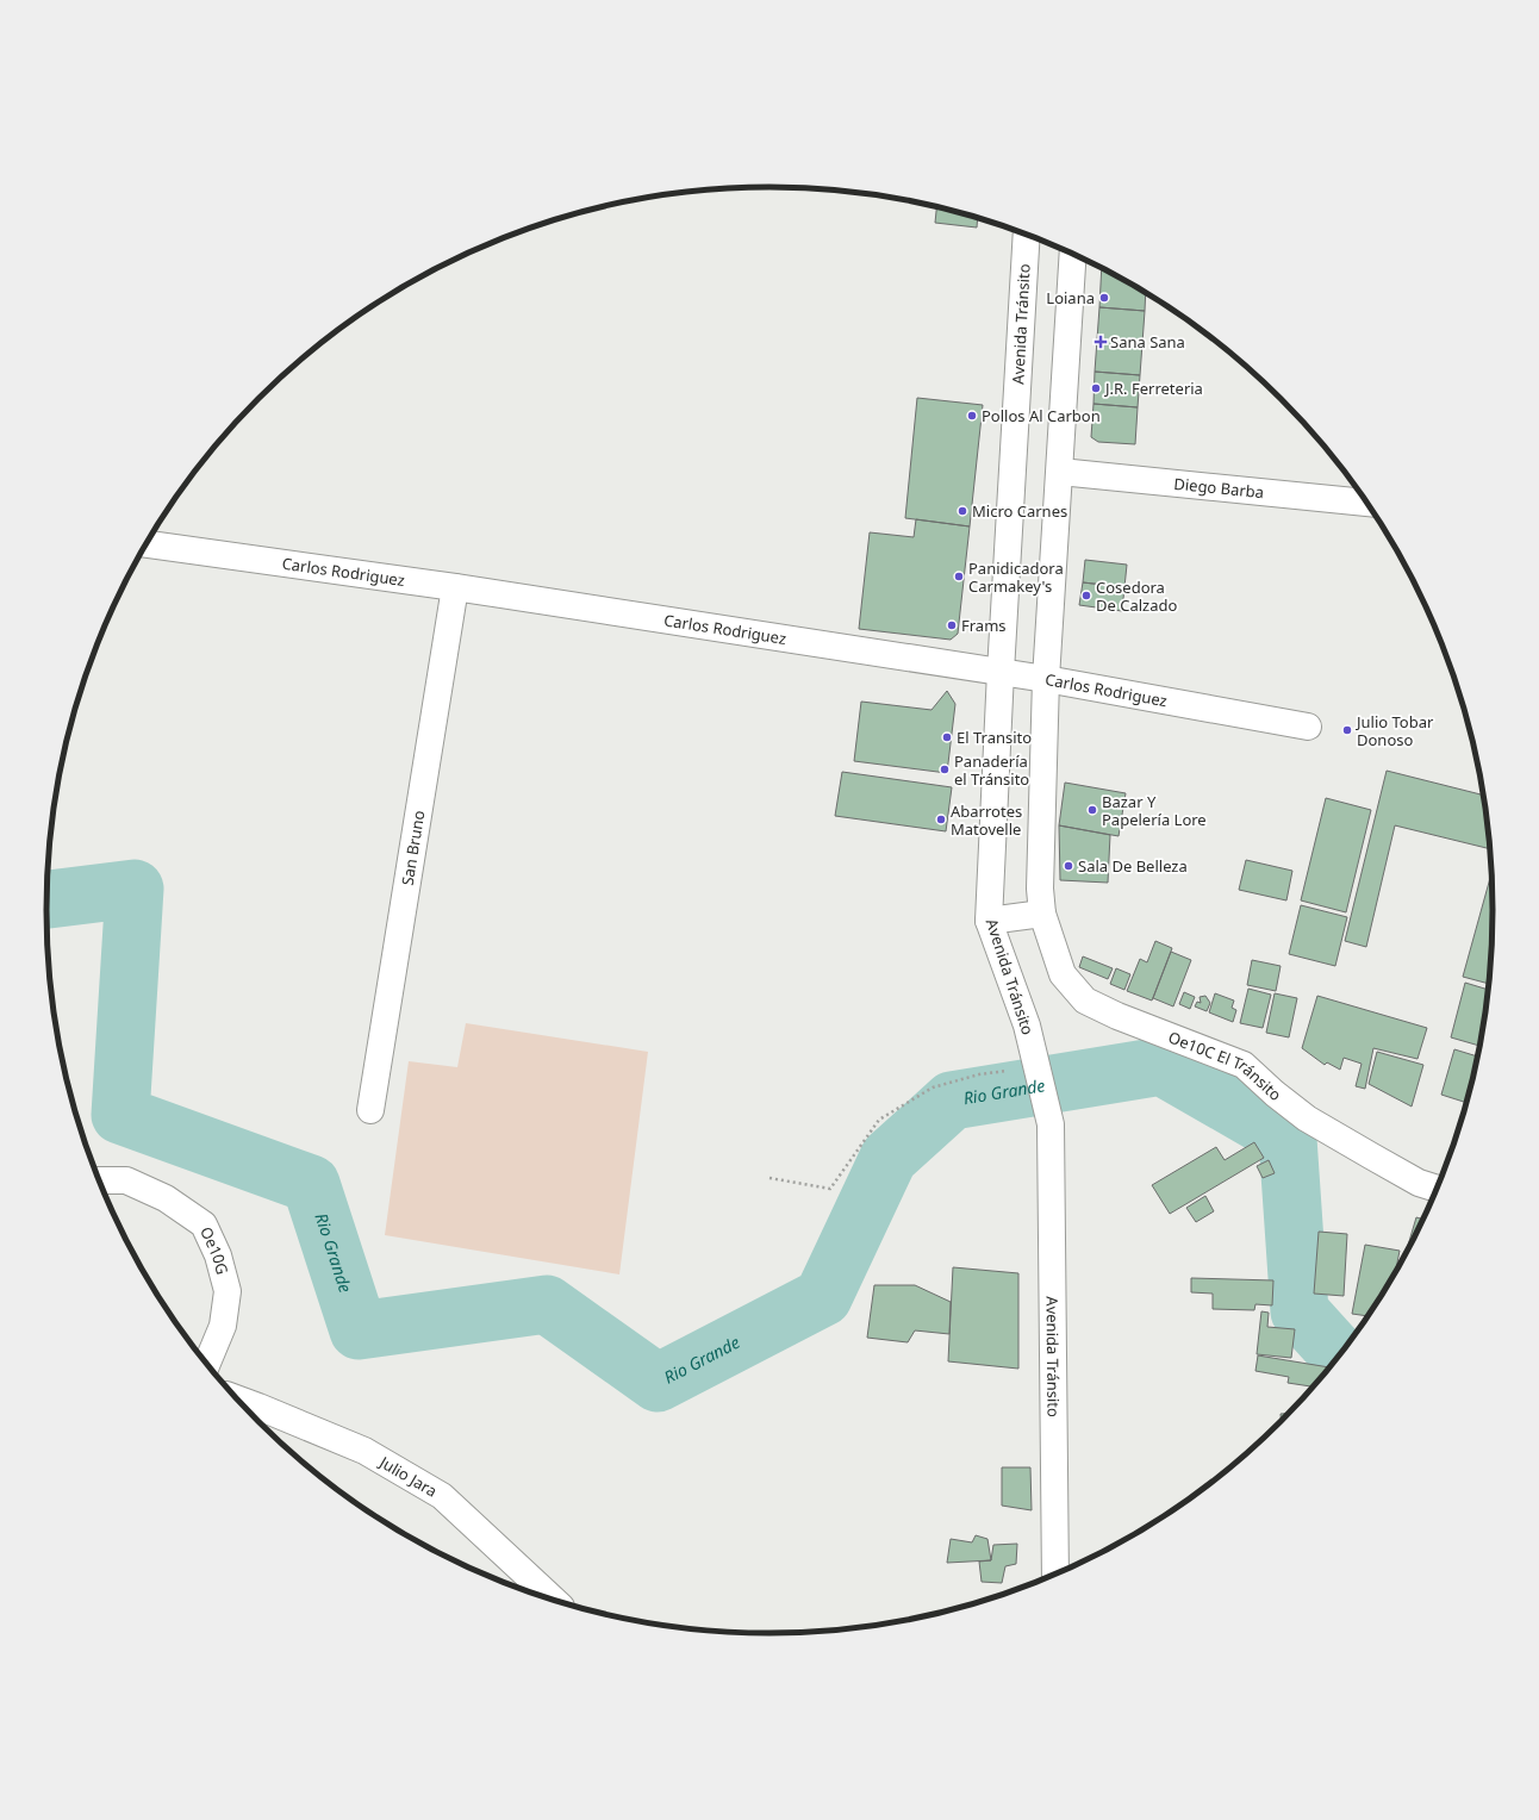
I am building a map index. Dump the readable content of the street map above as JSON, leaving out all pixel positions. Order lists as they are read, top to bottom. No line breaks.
{"streets":{"street":["Avenida Tránsito","Diego Barba","Carlos Rodriguez","San Bruno","Oe10C El Tránsito","Oe10G","Julio Jara"]},"crossings":[["Avenida Tránsito","Carlos Rodriguez"],["Carlos Rodriguez","San Bruno"]],"water":["Rio Grande"],"places":{"other":["Loiana","J.R. Ferreteria","Pollos Al Carbon","Micro Carnes","Panidicadora Carmakey's","Cosedora De Calzado","Frams","Julio Tobar Donoso","El Transito","Panadería el Tránsito","Bazar Y Papelería Lore","Abarrotes Matovelle","Sala De Belleza"],"health":["Sana Sana"]}}
